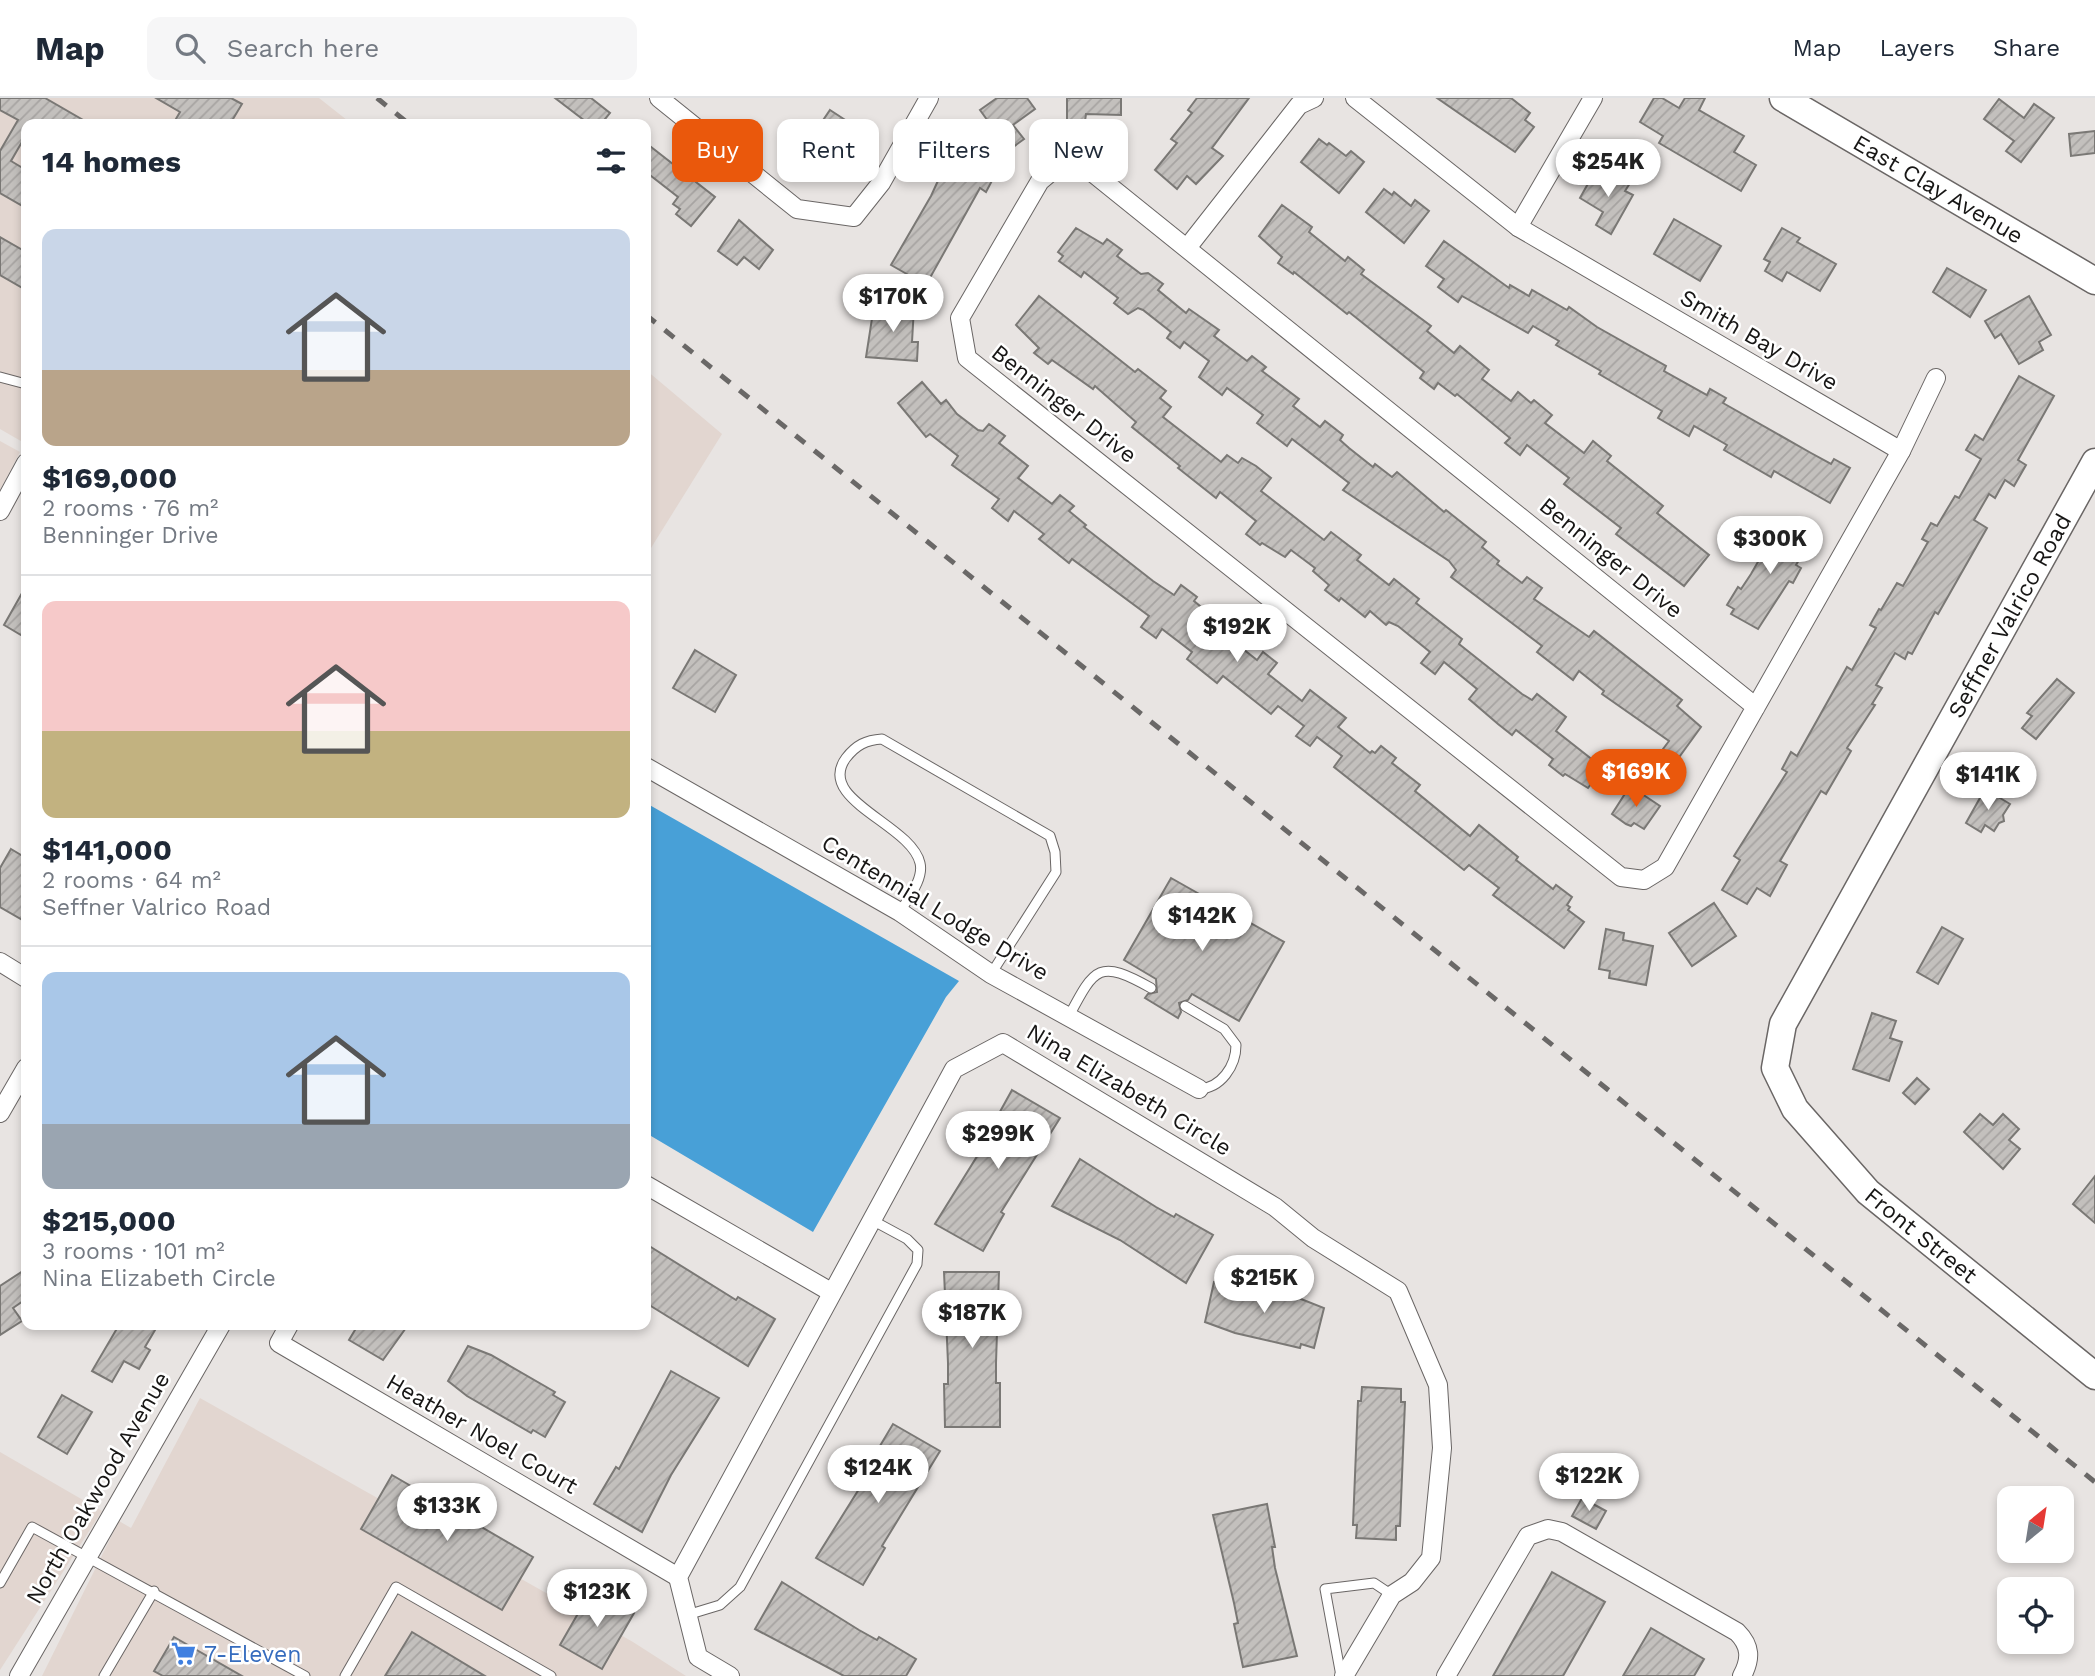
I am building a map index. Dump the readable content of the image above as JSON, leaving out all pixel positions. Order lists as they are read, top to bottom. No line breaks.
{"streets":{"street":["East Clay Avenue","Smith Bay Drive","Benninger Drive","Seffner Valrico Road","Centennial Lodge Drive","Nina Elizabeth Circle","Front Street","Heather Noel Court","North Oakwood Avenue"]},"crossings":[["Seffner Valrico Road","Front Street"],["Nina Elizabeth Circle","Heather Noel Court"]],"places":{"supermarket":["7-Eleven"]},"north":"top right","page":{"header":"Map","search":"Search here","nav":["Map","Layers","Share"],"chip":["Buy","Rent","Filters","New"],"heading":"14 homes","price":["$254K","$170K","$300K","$192K","$169K","$141K","$142K","$299K","$215K","$187K","$124K","$122K","$133K","$123K"],"list":[{"name":"$169,000","note":"2 rooms · 76 m² · Benninger Drive"},{"name":"$141,000","note":"2 rooms · 64 m² · Seffner Valrico Road"},{"name":"$215,000","note":"3 rooms · 101 m² · Nina Elizabeth Circle"}]}}
